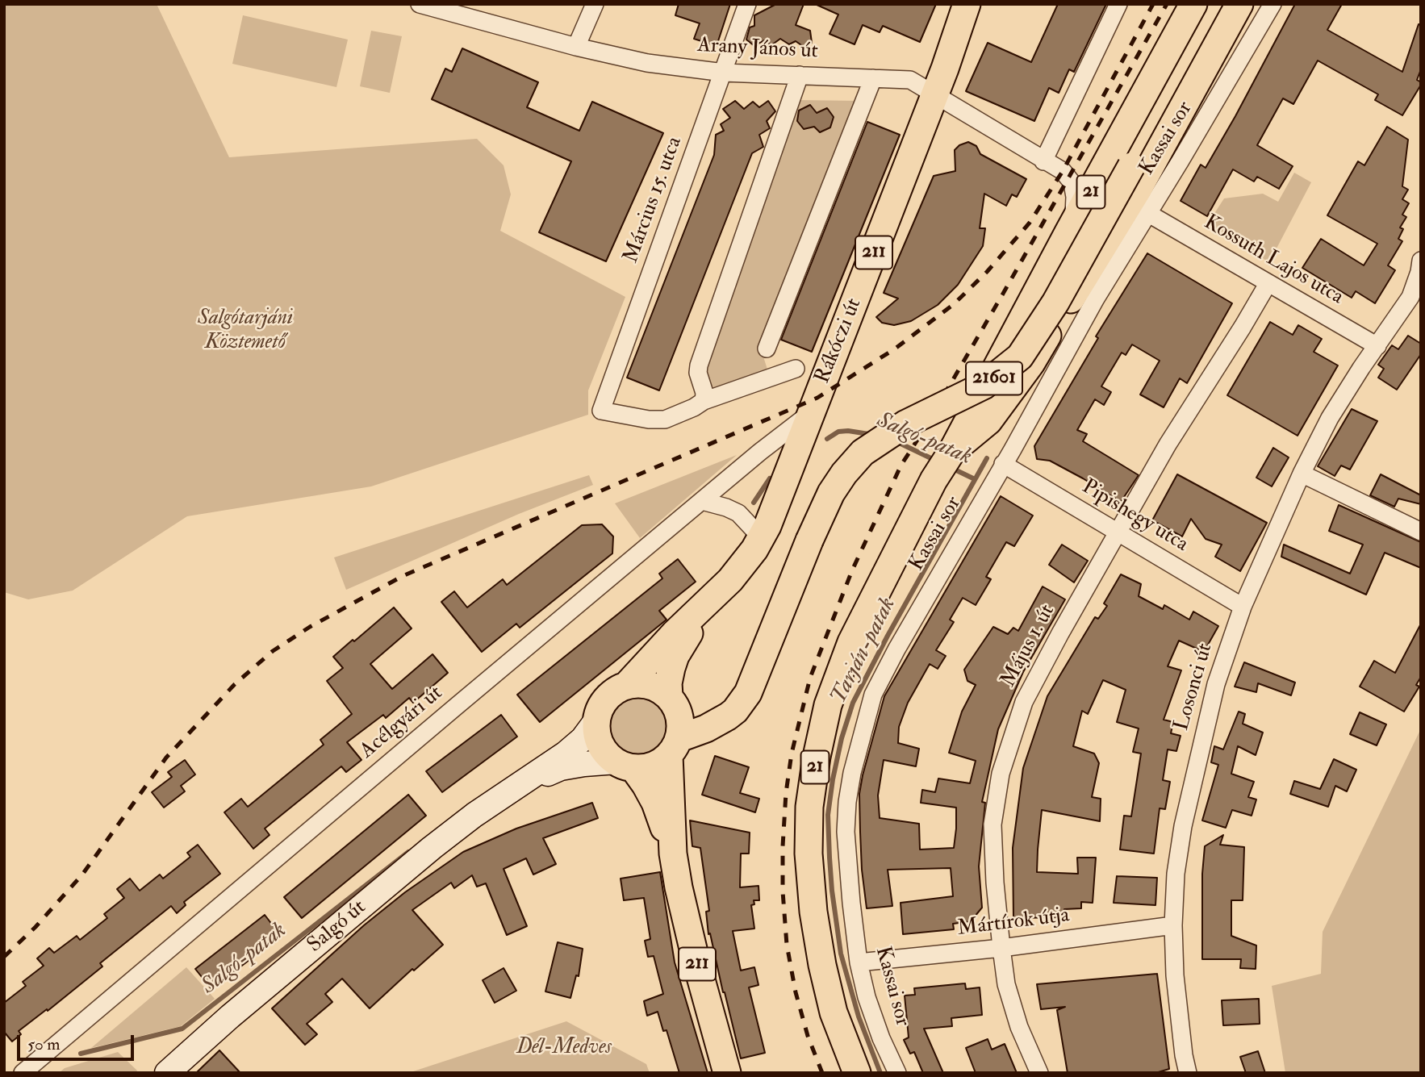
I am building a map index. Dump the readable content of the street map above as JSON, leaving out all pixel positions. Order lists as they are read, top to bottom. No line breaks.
{"streets":{"main road":["21","211","Rákóczi út","21601","Salgó út"],"street":["Arany János út","Kassai sor","Március 15. utca","Kossuth Lajos utca","Pipishegy utca","Május 1. út","Losonci út","Acélgyári út","Mártírok útja"]},"crossings":[["Arany János út","Március 15. utca"],["Arany János út","Rákóczi út"],["Kassai sor","21"],["Kassai sor","Kossuth Lajos utca"],["Kassai sor","21601"],["Kassai sor","Pipishegy utca"],["Kassai sor","Mártírok útja"],["21","Kossuth Lajos utca"],["21","21601"],["211","Rákóczi út"],["211","21601"],["Kossuth Lajos utca","21601"],["Kossuth Lajos utca","Május 1. út"],["Kossuth Lajos utca","Losonci út"],["Rákóczi út","Acélgyári út"],["Pipishegy utca","Május 1. út"],["Pipishegy utca","Losonci út"],["Május 1. út","Mártírok útja"],["Losonci út","Mártírok útja"]],"water":["Salgó-patak","Tarján-patak"],"parks":["Salgótarjáni Köztemető","Dél-Medves"],"scale_bar":"50 m"}
